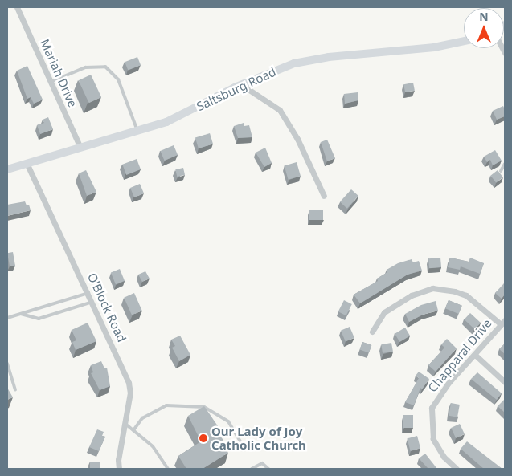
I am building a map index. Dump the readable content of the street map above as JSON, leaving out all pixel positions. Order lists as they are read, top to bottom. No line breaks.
{"streets":{"main road":["Saltsburg Road"],"street":["Mariah Drive","O'Block Road","Chapparal Drive"]},"crossings":[["Mariah Drive","Saltsburg Road"],["Saltsburg Road","O'Block Road"]],"places":["Our Lady of Joy Catholic Church"],"north":"top"}
